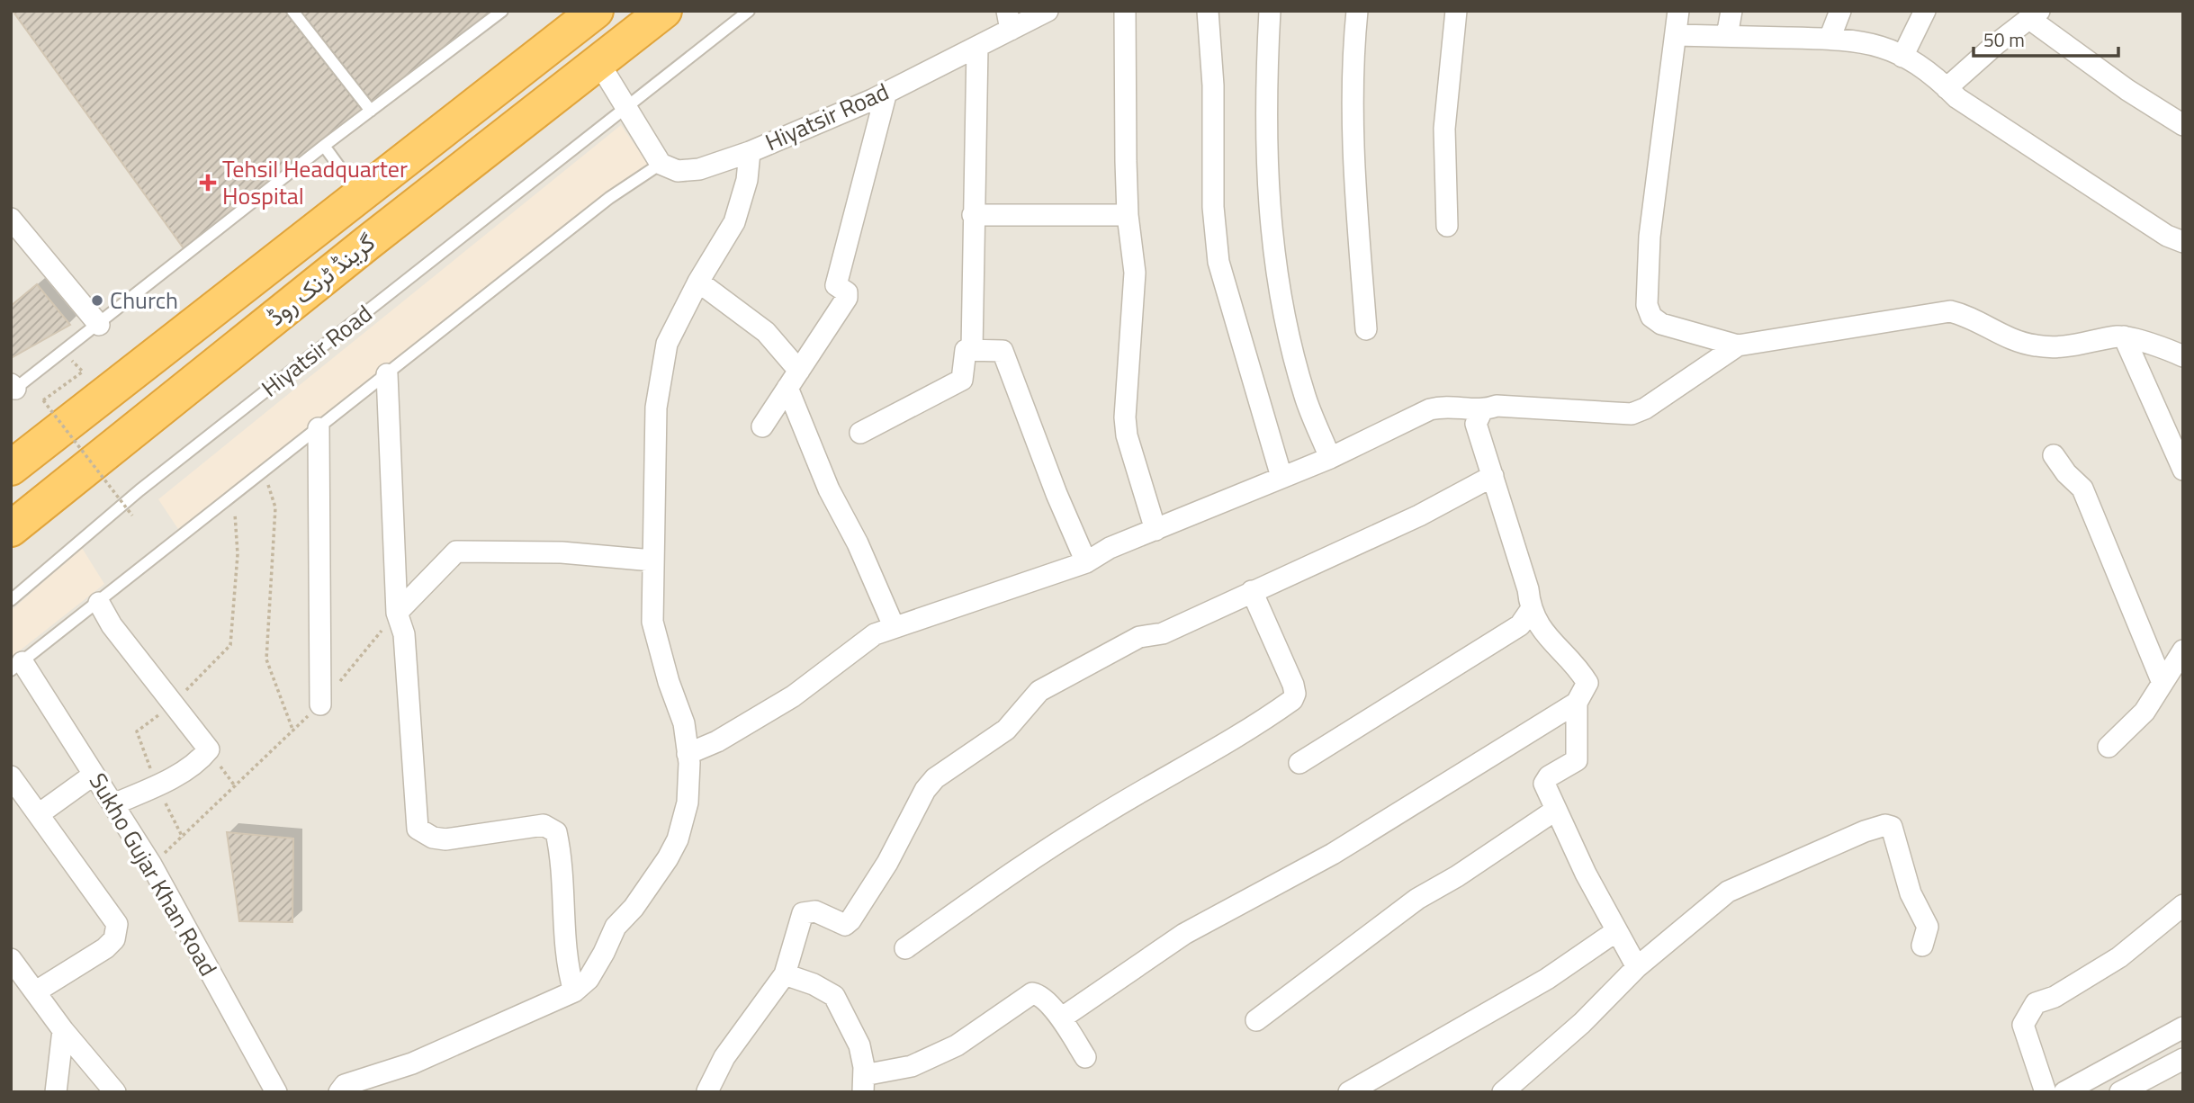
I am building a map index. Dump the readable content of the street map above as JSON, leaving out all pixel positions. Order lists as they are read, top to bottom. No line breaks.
{"streets":{"highway":["گرینڈ ٹرنک روڈ"],"street":["Hiyatsir Road","Sukho Gujar Khan Road"]},"places":{"health":["Tehsil Headquarter Hospital"],"other":["Church"]},"scale_bar":"50 m"}
